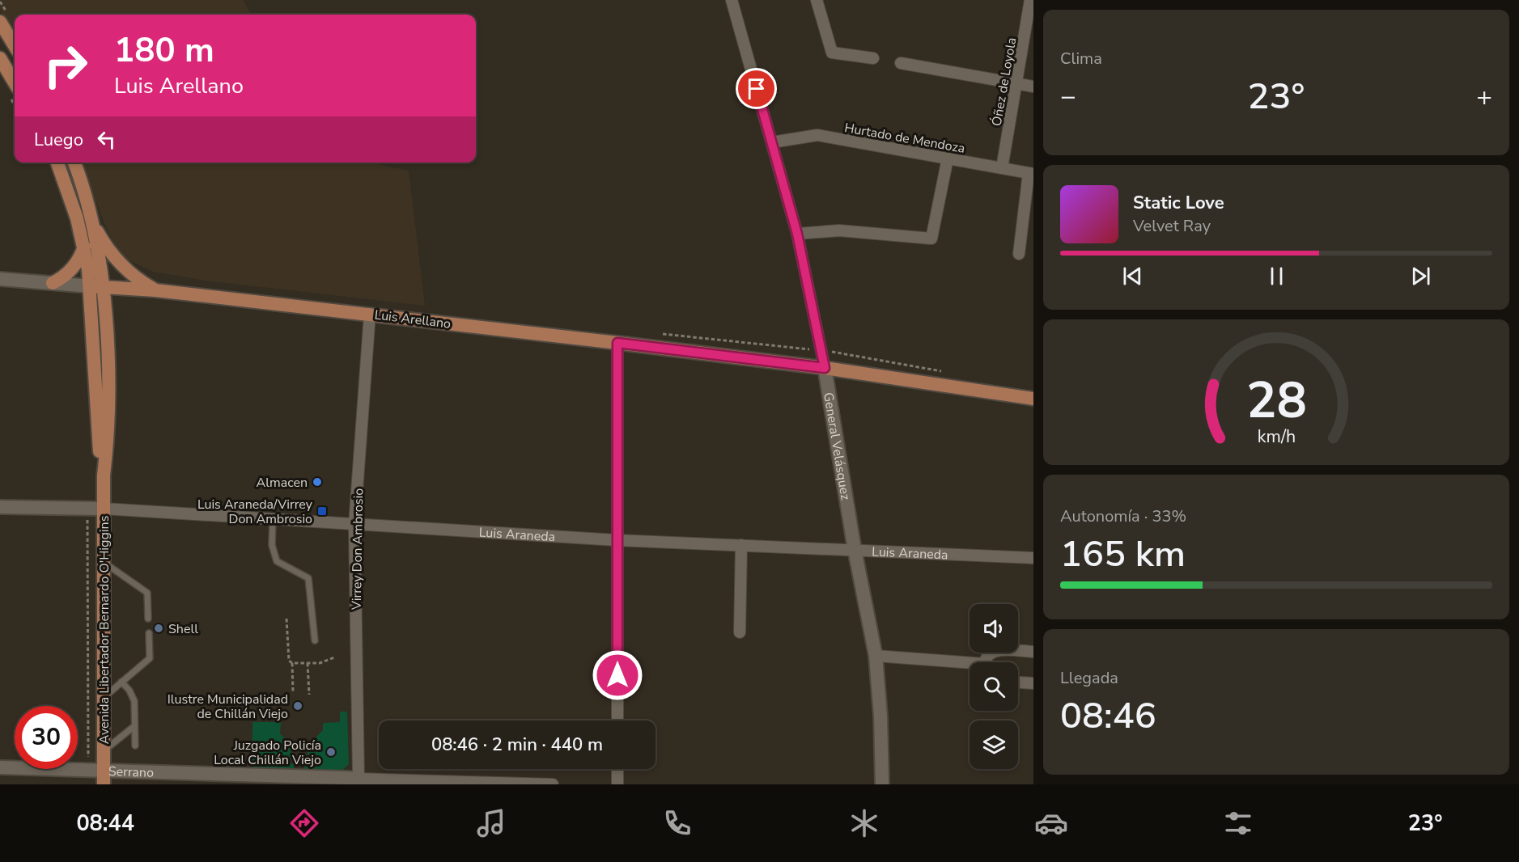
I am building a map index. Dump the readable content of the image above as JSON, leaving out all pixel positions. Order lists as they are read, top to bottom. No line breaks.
{"streets":{"main road":["Luis Arellano","Avenida Libertador Bernardo O'Higgins"],"street":["Óñez de Loyola","Hurtado de Mendoza","General Velásquez","Luis Araneda","Virrey Don Ambrosio","Serrano"]},"crossings":[["Óñez de Loyola","Hurtado de Mendoza"],["Hurtado de Mendoza","General Velásquez"],["Luis Arellano","General Velásquez"],["Luis Arellano","Virrey Don Ambrosio"],["Luis Arellano","Avenida Libertador Bernardo O'Higgins"],["General Velásquez","Luis Araneda"],["Luis Araneda","Virrey Don Ambrosio"],["Luis Araneda","Avenida Libertador Bernardo O'Higgins"],["Virrey Don Ambrosio","Serrano"],["Avenida Libertador Bernardo O'Higgins","Serrano"]],"places":{"other":["Almacen","Shell","Ilustre Municipalidad de Chillán Viejo","Juzgado Policía Local Chillán Viejo"],"transit":["Luis Araneda/Virrey Don Ambrosio"]},"page":{"tile":["Clima",["Autonomía · 33%","165 km"],["Llegada","08:46"]],"turn":["180 m","Luis Arellano"],"heat":["−","23°","+"],"then":"Luego","song":["Static Love","Velvet Ray"],"limit":"30","trip":"08:46 · 2 min · 440 m","tabs":["08:44","23°"],"gauge":["28","km/h"]}}
